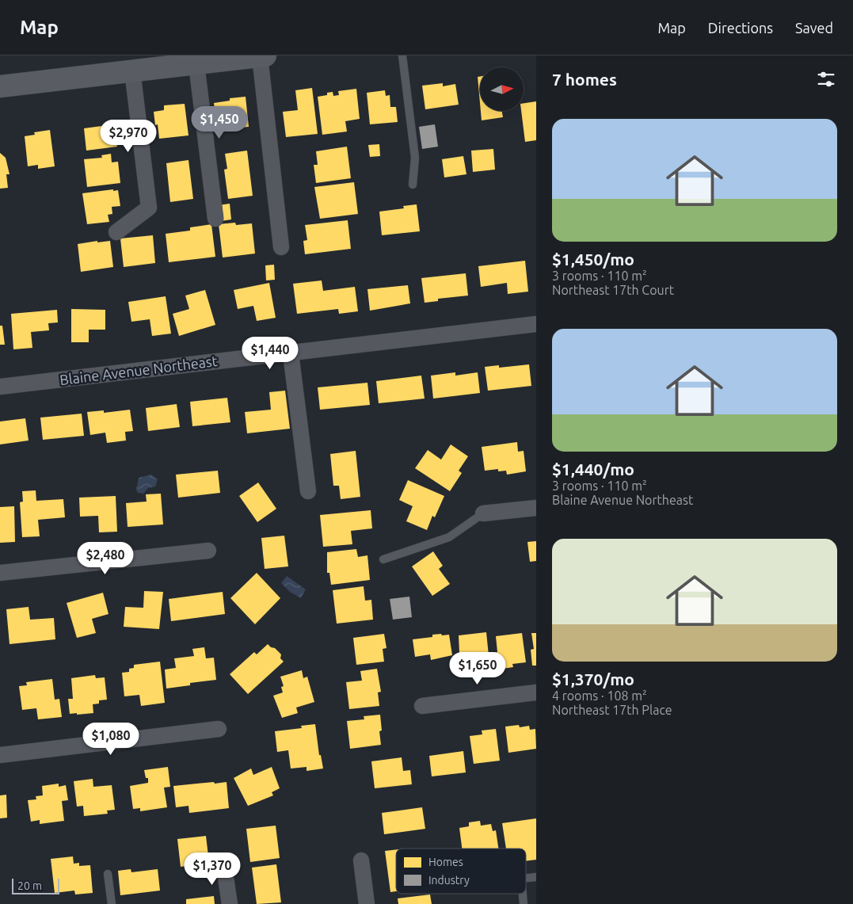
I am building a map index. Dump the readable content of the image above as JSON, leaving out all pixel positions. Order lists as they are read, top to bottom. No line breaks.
{"streets":{"street":["Blaine Avenue Northeast"]},"legend":["Homes","Industry"],"scale_bar":"20 m","north":"right","page":{"header":"Map","nav":["Map","Directions","Saved"],"heading":"7 homes","list":[{"name":"$1,450/mo","note":"3 rooms · 110 m² · Northeast 17th Court"},{"name":"$1,440/mo","note":"3 rooms · 110 m² · Blaine Avenue Northeast"},{"name":"$1,370/mo","note":"4 rooms · 108 m² · Northeast 17th Place"}],"price":["$1,450","$2,970","$1,440","$2,480","$1,650","$1,080","$1,370"],"scale":"20 m"}}
